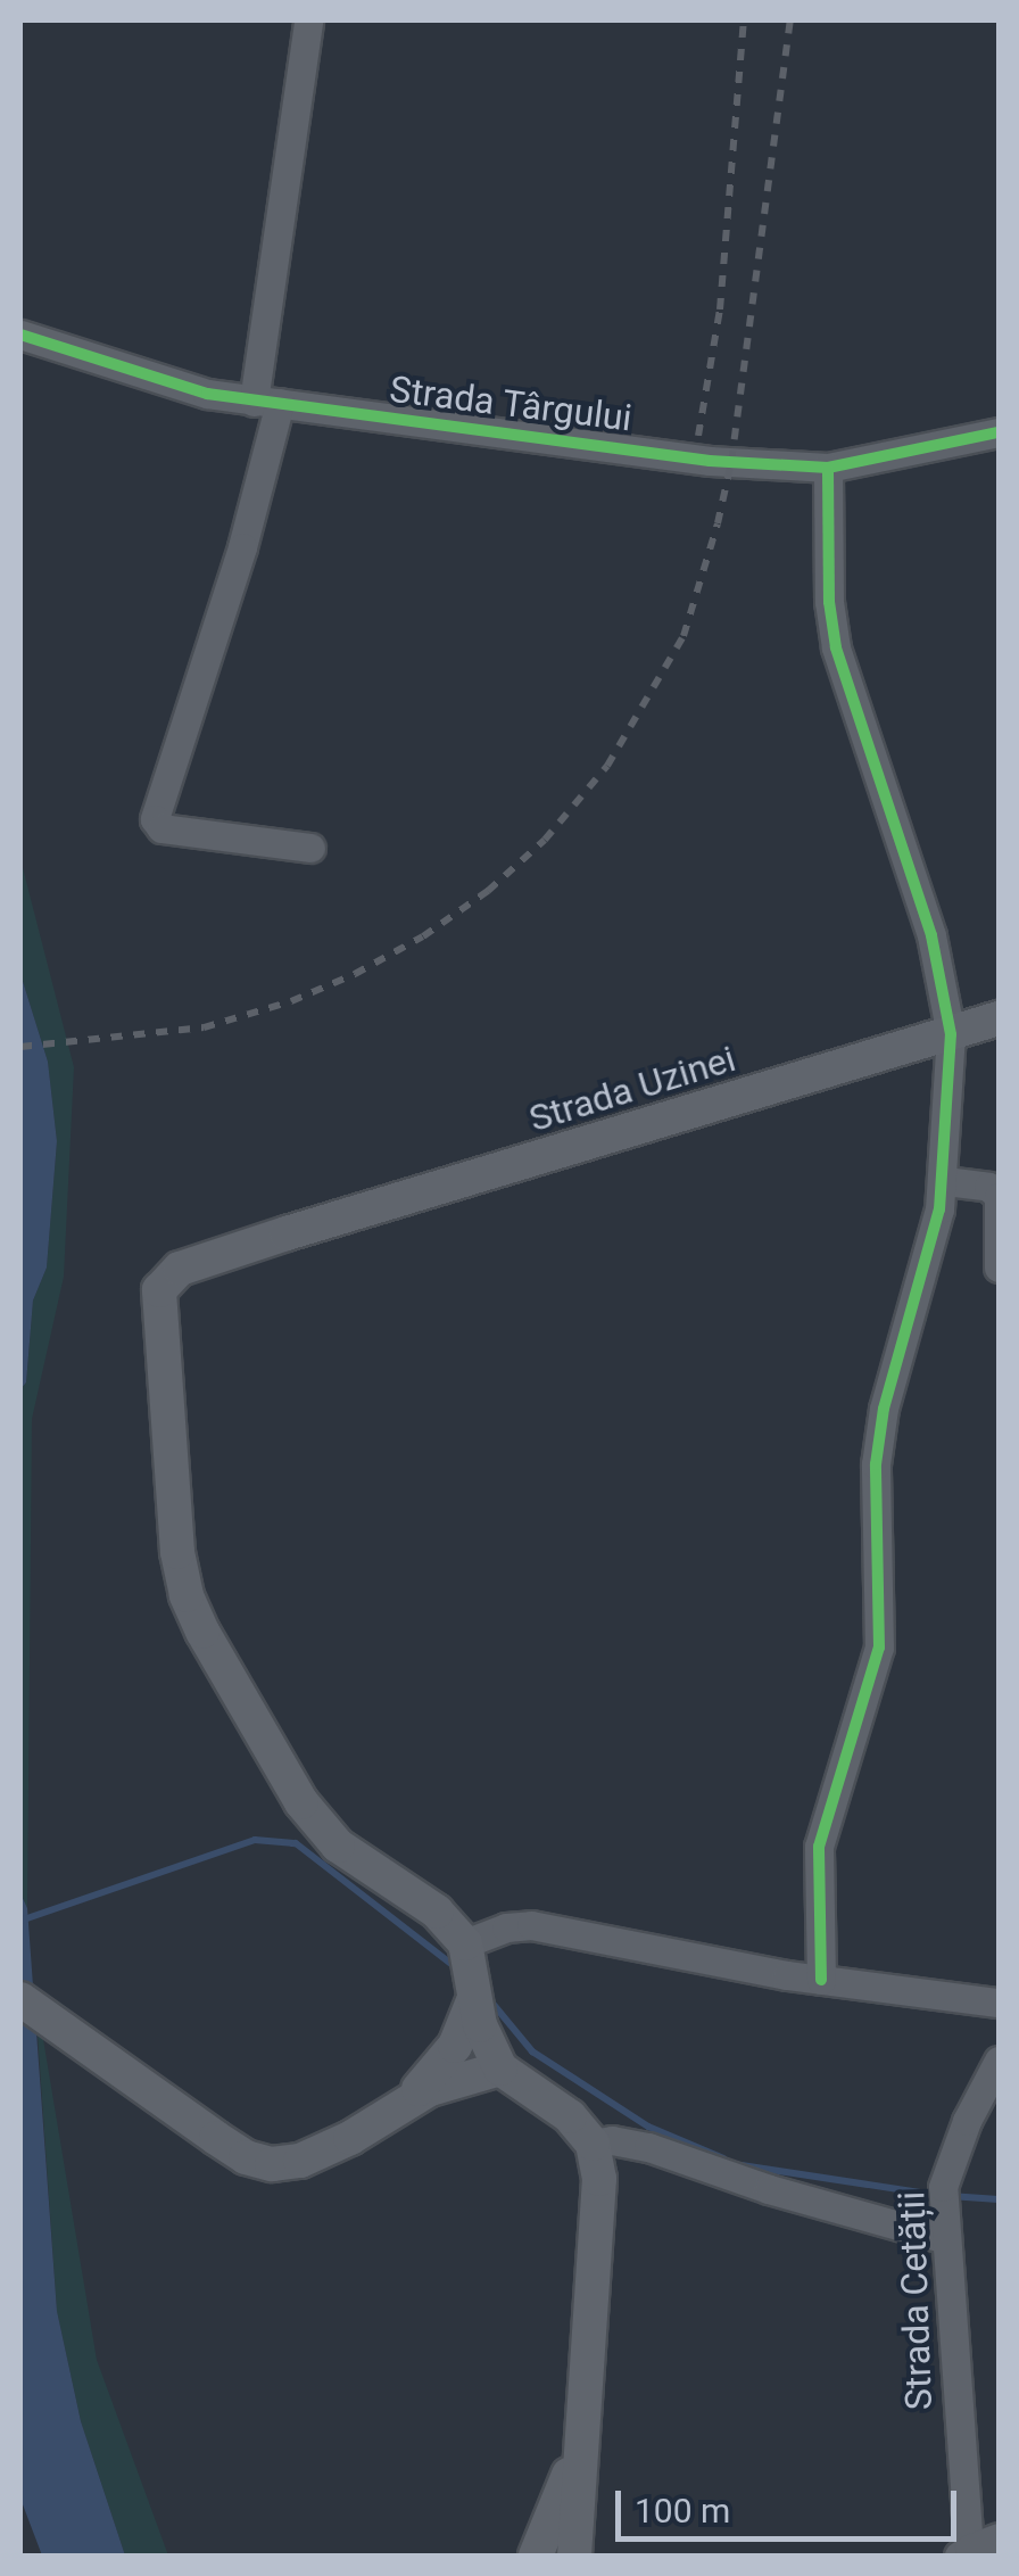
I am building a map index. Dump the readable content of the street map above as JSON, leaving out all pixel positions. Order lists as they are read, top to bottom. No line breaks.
{"streets":{"main road":["Strada Uzinei"],"street":["Strada Târgului","Strada Cetății"]},"scale_bar":"100 m"}
